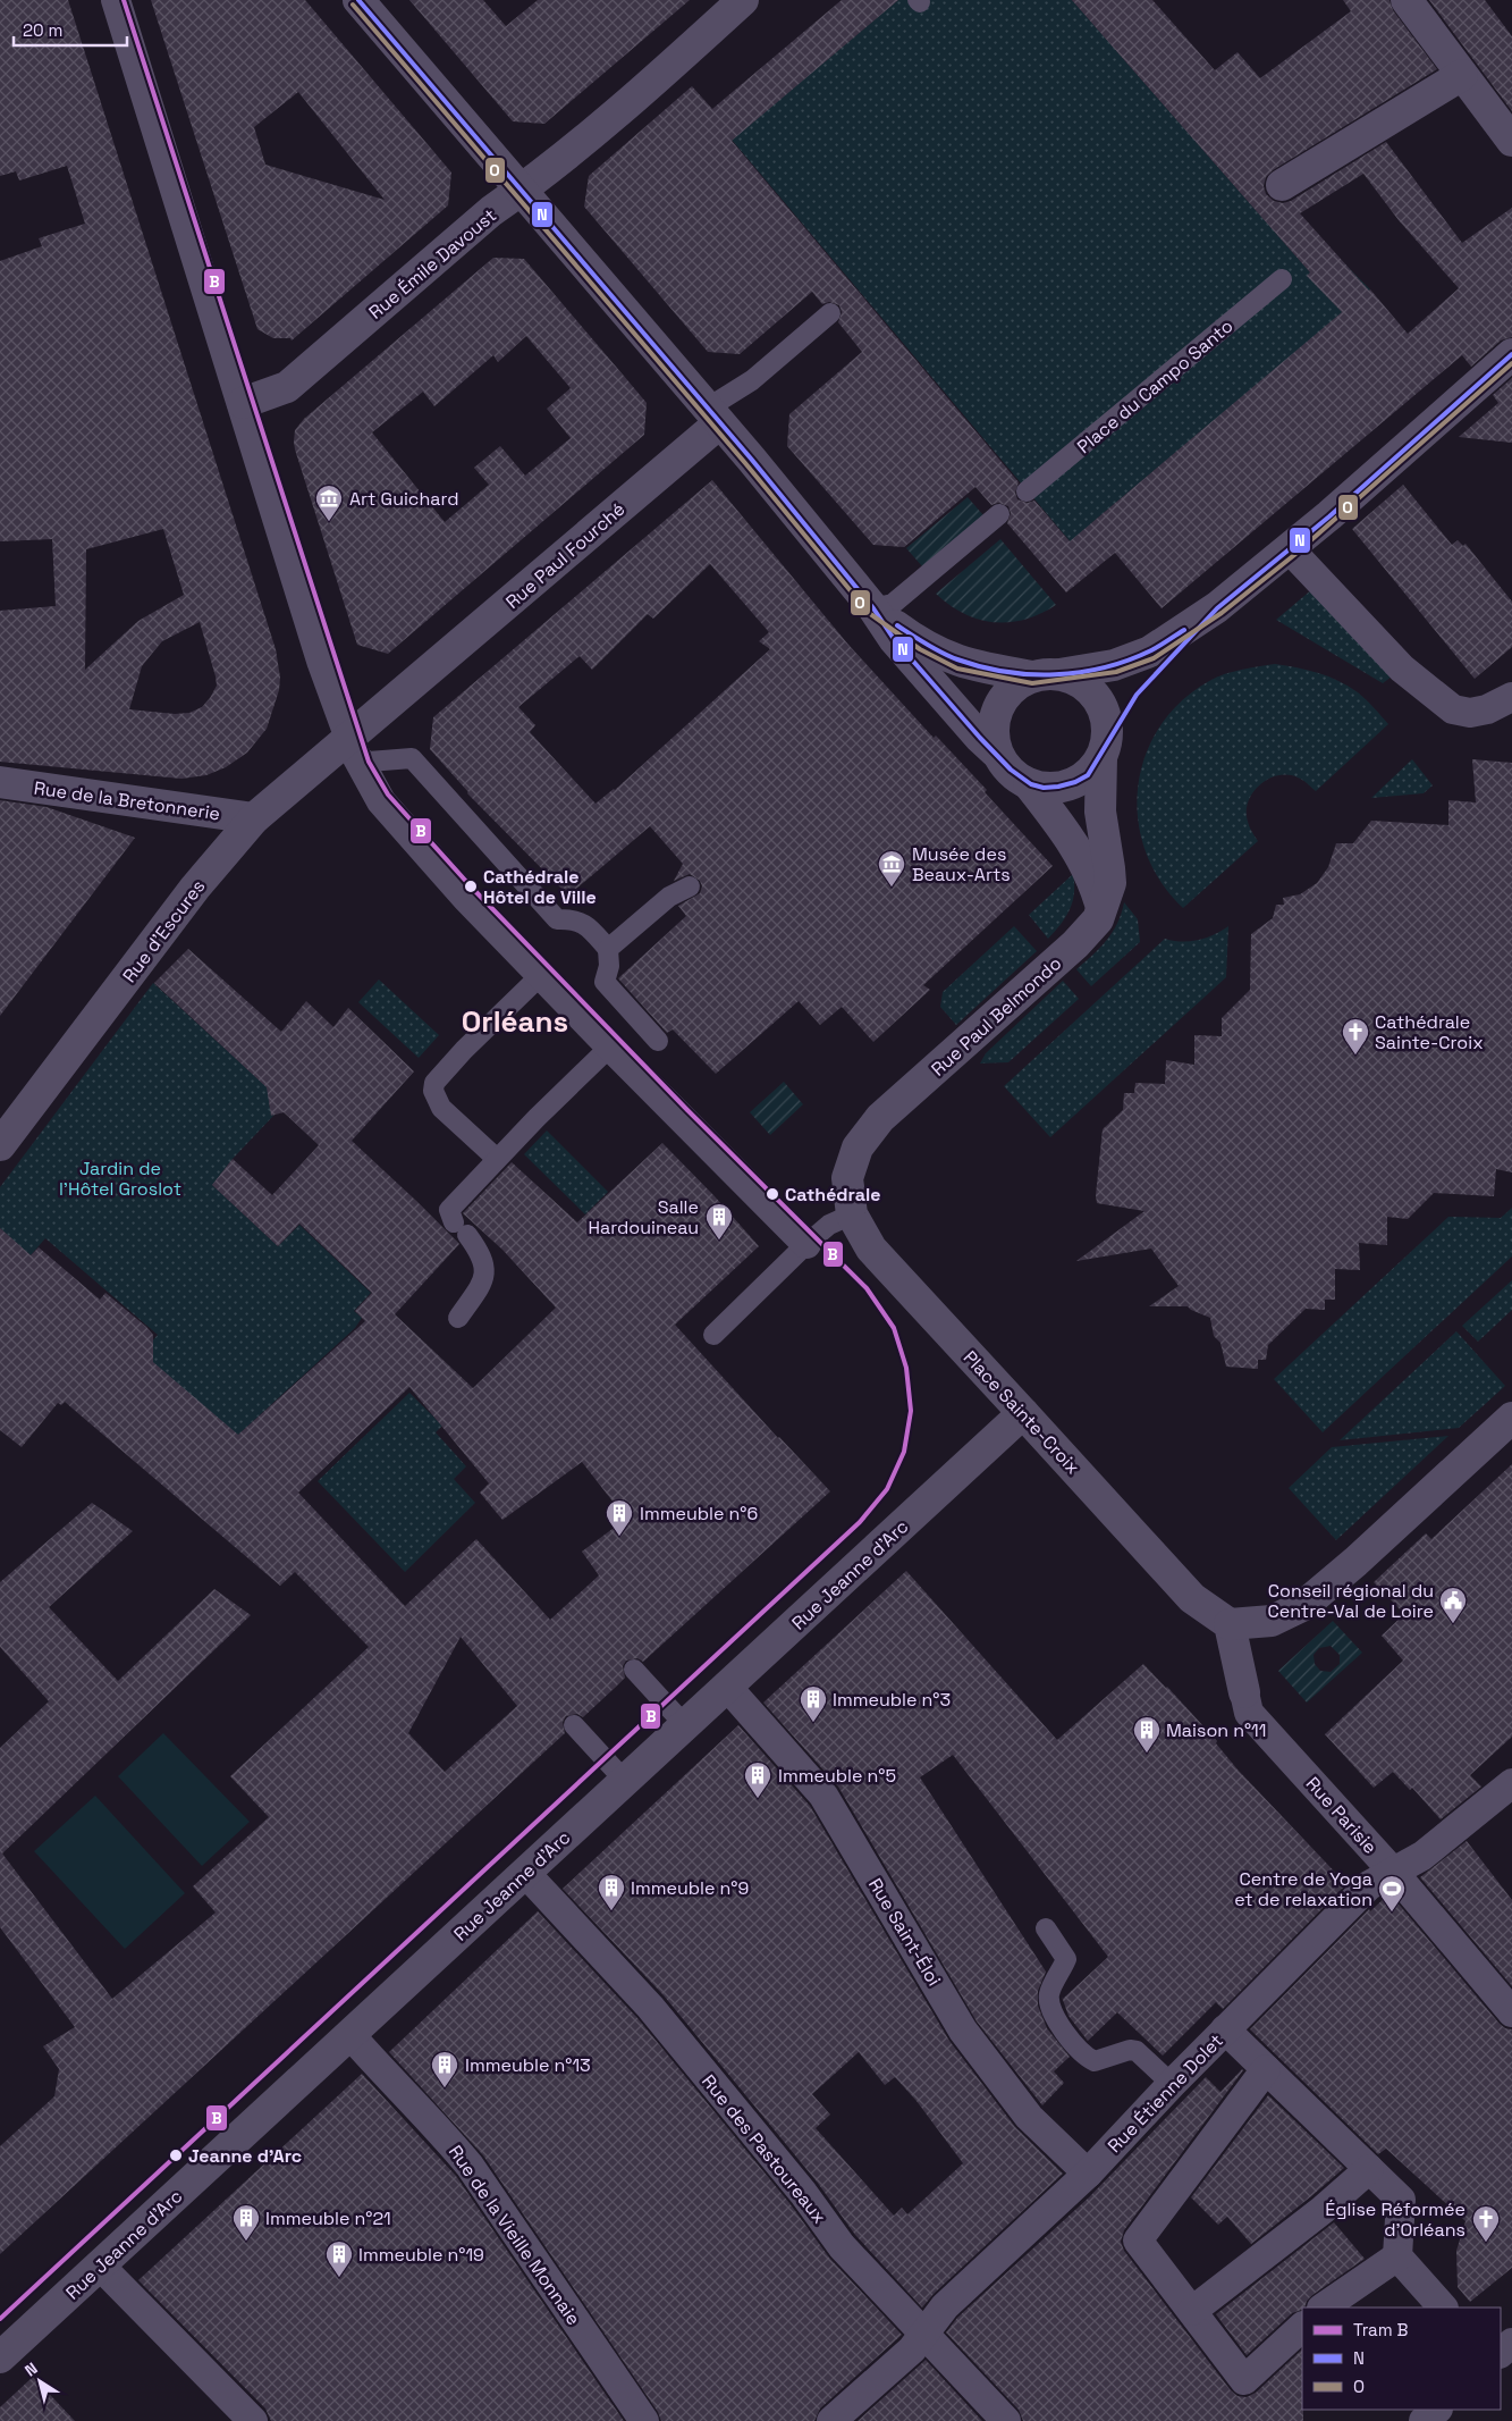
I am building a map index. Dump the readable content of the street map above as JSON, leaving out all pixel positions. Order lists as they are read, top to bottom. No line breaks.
{"streets":{"street":["Rue Émile Davoust","Rue Paul Fourché","Rue de la Bretonnerie","Rue d'Escures","Rue Paul Belmondo","Place Sainte-Croix","Rue Jeanne d'Arc","Rue Parisie","Rue Saint-Éloi","Rue Étienne Dolet","Rue des Pastoureaux","Rue de la Vieille Monnaie"],"lane":["Place du Campo Santo"]},"crossings":[["Rue Paul Fourché","Rue d'Escures"],["Rue de la Bretonnerie","Rue d'Escures"],["Rue Paul Belmondo","Place Sainte-Croix"],["Place Sainte-Croix","Rue Jeanne d'Arc"],["Rue Jeanne d'Arc","Rue Saint-Éloi"],["Rue Jeanne d'Arc","Rue des Pastoureaux"],["Rue Jeanne d'Arc","Rue de la Vieille Monnaie"],["Rue Parisie","Rue Étienne Dolet"],["Rue Saint-Éloi","Rue Étienne Dolet"],["Rue Étienne Dolet","Rue des Pastoureaux"]],"districts":["Orléans"],"parks":["Jardin de l'Hôtel Groslot"],"places":{"museum":["Art Guichard","Musée des Beaux-Arts"],"other":["Cathédrale Hôtel de Ville","Cathédrale","Jeanne d'Arc"],"church":["Cathédrale Sainte-Croix","Église Réformée d'Orléans"],"building":["Salle Hardouineau","Immeuble n°6","Immeuble n°3","Maison n°11","Immeuble n°5","Immeuble n°9","Immeuble n°13","Immeuble n°21","Immeuble n°19"],"public building":["Conseil régional du Centre-Val de Loire"],"sports":["Centre de Yoga et de relaxation"]},"lines":["tram line B","transit line N","transit line O"],"legend":["Tram B","N","O"],"scale_bar":"20 m","north":"top left"}
